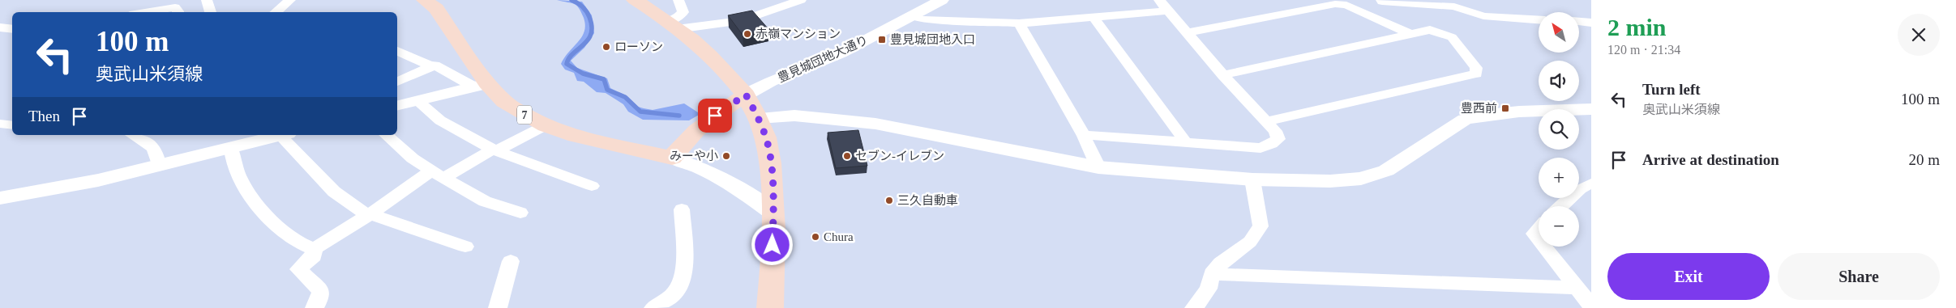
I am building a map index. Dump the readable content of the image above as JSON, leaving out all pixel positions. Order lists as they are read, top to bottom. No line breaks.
{"streets":{"main road":["7"],"street":["豊見城団地大通り"]},"places":{"other":["赤嶺マンション","ローソン","みーや小","セブン-イレブン","三久自動車","Chura"],"transit":["豊見城団地入口","豊西前"]},"north":"top left","page":{"heading":["2 min","120 m · 21:34"],"map_buttons":["+","−"],"turn":["100 m","奥武山米須線"],"list":[{"name":"Turn left","note":"奥武山米須線","value":"100 m"},{"name":"Arrive at destination","value":"20 m"}],"then":"Then","buttons":["Exit","Share"]}}
